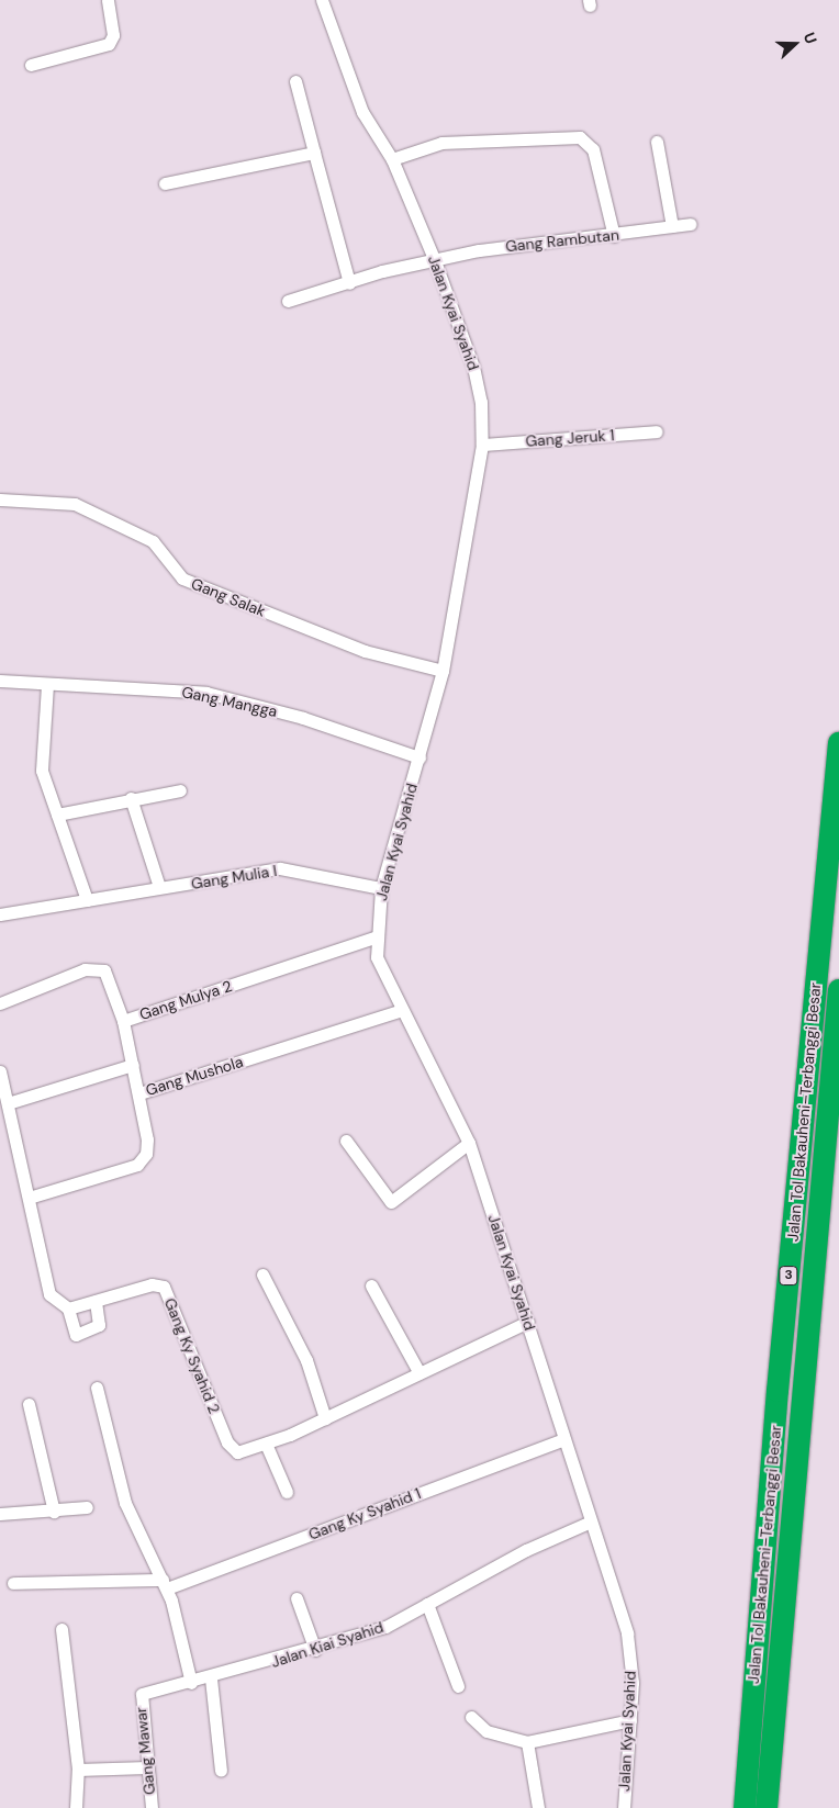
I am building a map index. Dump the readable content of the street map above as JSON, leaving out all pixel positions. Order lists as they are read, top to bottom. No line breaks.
{"streets":{"highway":["Jalan Tol Bakauheni–Terbanggi Besar","3"],"street":["Gang Rambutan","Jalan Kyai Syahid","Gang Jeruk 1","Gang Salak","Gang Mangga","Gang Mulia I","Gang Mulya 2","Gang Mushola","Gang Ky Syahid 2","Gang Ky Syahid 1","Jalan Kiai Syahid","Gang Mawar"]},"crossings":[["Gang Rambutan","Jalan Kyai Syahid"],["Jalan Kyai Syahid","Gang Jeruk 1"],["Jalan Kyai Syahid","Gang Salak"],["Jalan Kyai Syahid","Gang Mangga"],["Jalan Kyai Syahid","Gang Mulia I"],["Jalan Kyai Syahid","Gang Mulya 2"],["Jalan Kyai Syahid","Gang Mushola"],["Jalan Kyai Syahid","Gang Ky Syahid 2"],["Jalan Kyai Syahid","Gang Ky Syahid 1"],["Jalan Kyai Syahid","Jalan Kiai Syahid"],["Jalan Kiai Syahid","Gang Mawar"]],"north":"right"}
